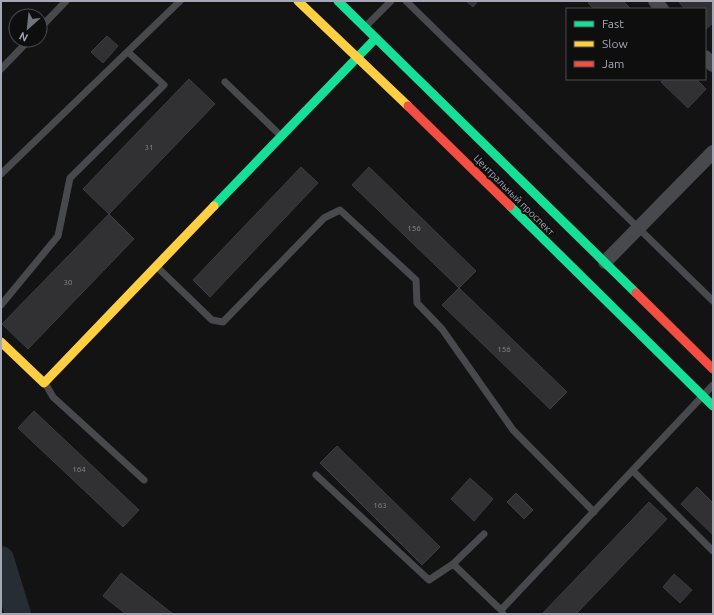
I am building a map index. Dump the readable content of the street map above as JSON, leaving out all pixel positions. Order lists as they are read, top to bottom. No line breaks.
{"streets":{"street":["Центральный проспект"]},"house_numbers":["31","156","30","156","164","163"],"legend":["Fast","Slow","Jam"],"north":"bottom left"}
